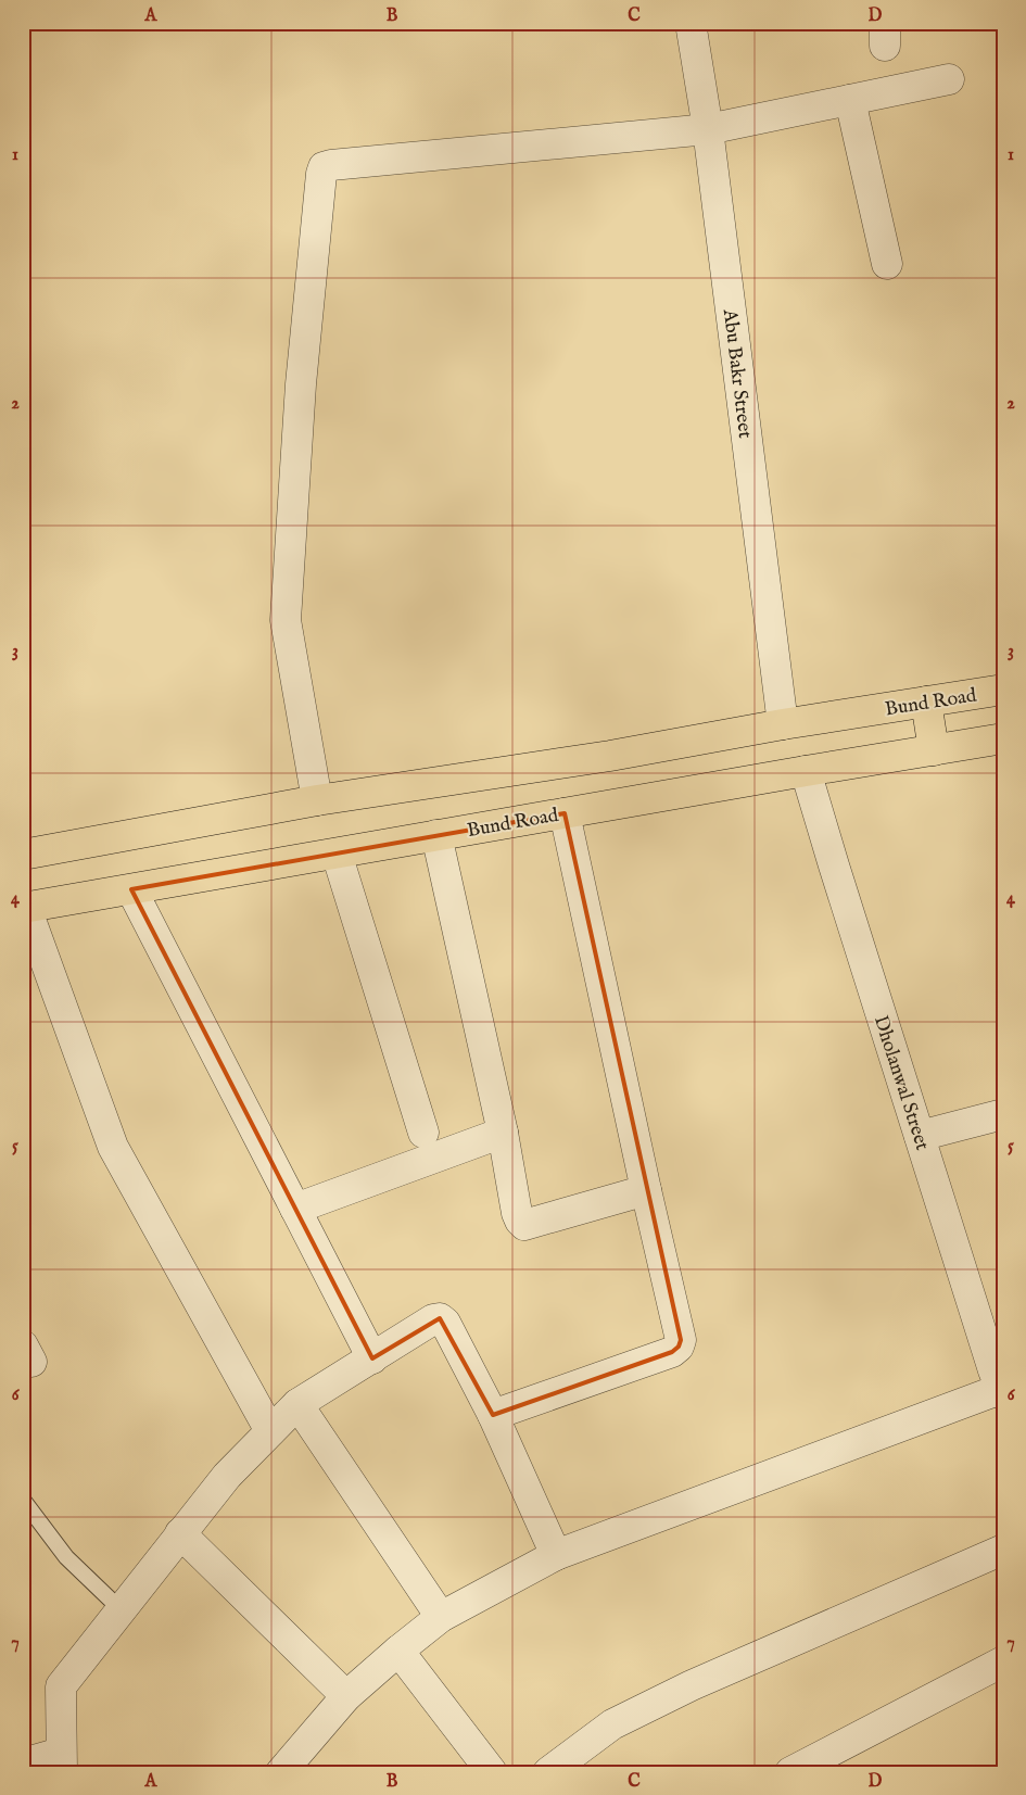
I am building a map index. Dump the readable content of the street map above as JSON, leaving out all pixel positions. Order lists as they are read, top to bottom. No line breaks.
{"streets":{"main road":["Bund Road"],"street":["Abu Bakr Street","Dholanwal Street"]},"crossings":[["Abu Bakr Street","Bund Road"],["Bund Road","Dholanwal Street"]],"grid":{"columns":["A","B","C","D"],"rows":["1","2","3","4","5","6","7"]}}
